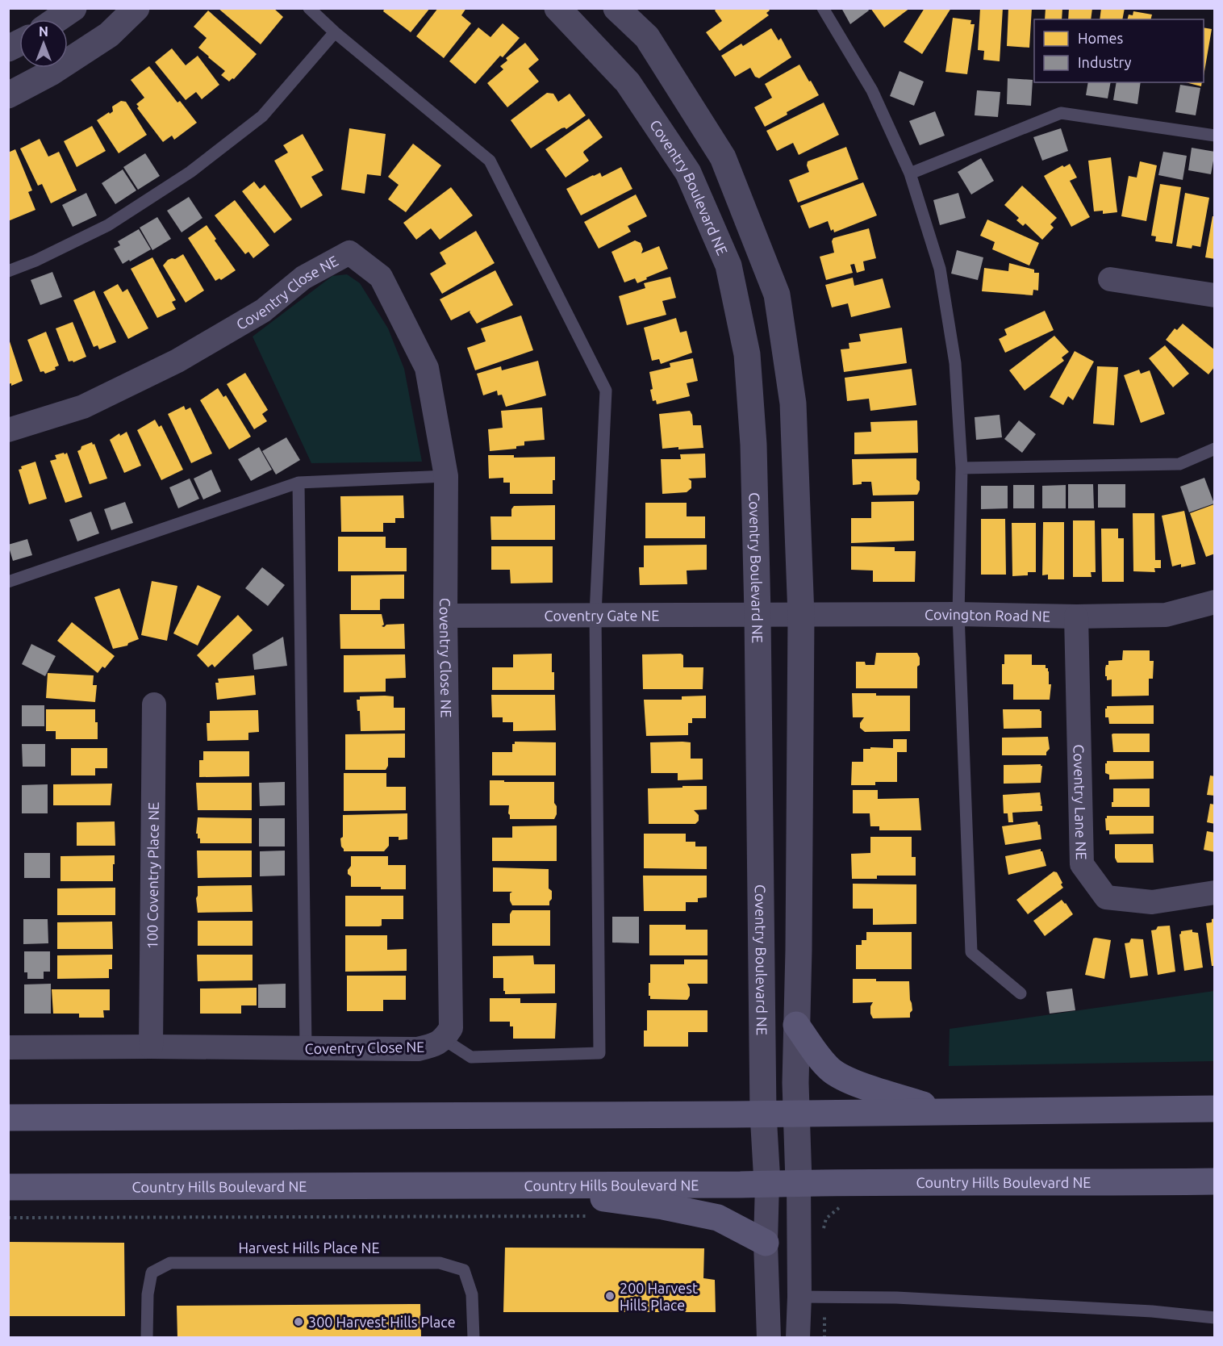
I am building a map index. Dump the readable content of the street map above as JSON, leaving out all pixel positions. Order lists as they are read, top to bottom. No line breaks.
{"streets":{"main road":["Country Hills Boulevard NE"],"street":["Coventry Boulevard NE","Coventry Close NE","Coventry Gate NE","Covington Road NE","Coventry Lane NE","100 Coventry Place NE"],"lane":["Harvest Hills Place NE"]},"crossings":[["Coventry Boulevard NE","Coventry Gate NE"],["Coventry Boulevard NE","Covington Road NE"],["Coventry Boulevard NE","Country Hills Boulevard NE"],["Coventry Close NE","Coventry Gate NE"],["Coventry Close NE","100 Coventry Place NE"],["Coventry Gate NE","Covington Road NE"],["Covington Road NE","Coventry Lane NE"]],"places":["200 Harvest Hills Place","300 Harvest Hills Place"],"legend":["Homes","Industry"],"north":"top"}
